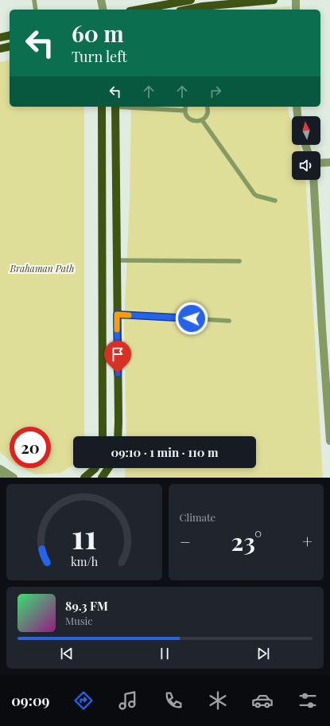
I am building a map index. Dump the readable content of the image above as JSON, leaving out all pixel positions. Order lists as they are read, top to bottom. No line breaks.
{"parks":["Brahaman Path"],"north":"top","page":{"turn":["60 m","Turn left"],"limit":"20","trip":"09:10 · 1 min · 110 m","tile":"Climate","heat":["−","23°","+"],"song":["89.3 FM","Music"],"tabs":"09:09","gauge":["11","km/h"]}}
